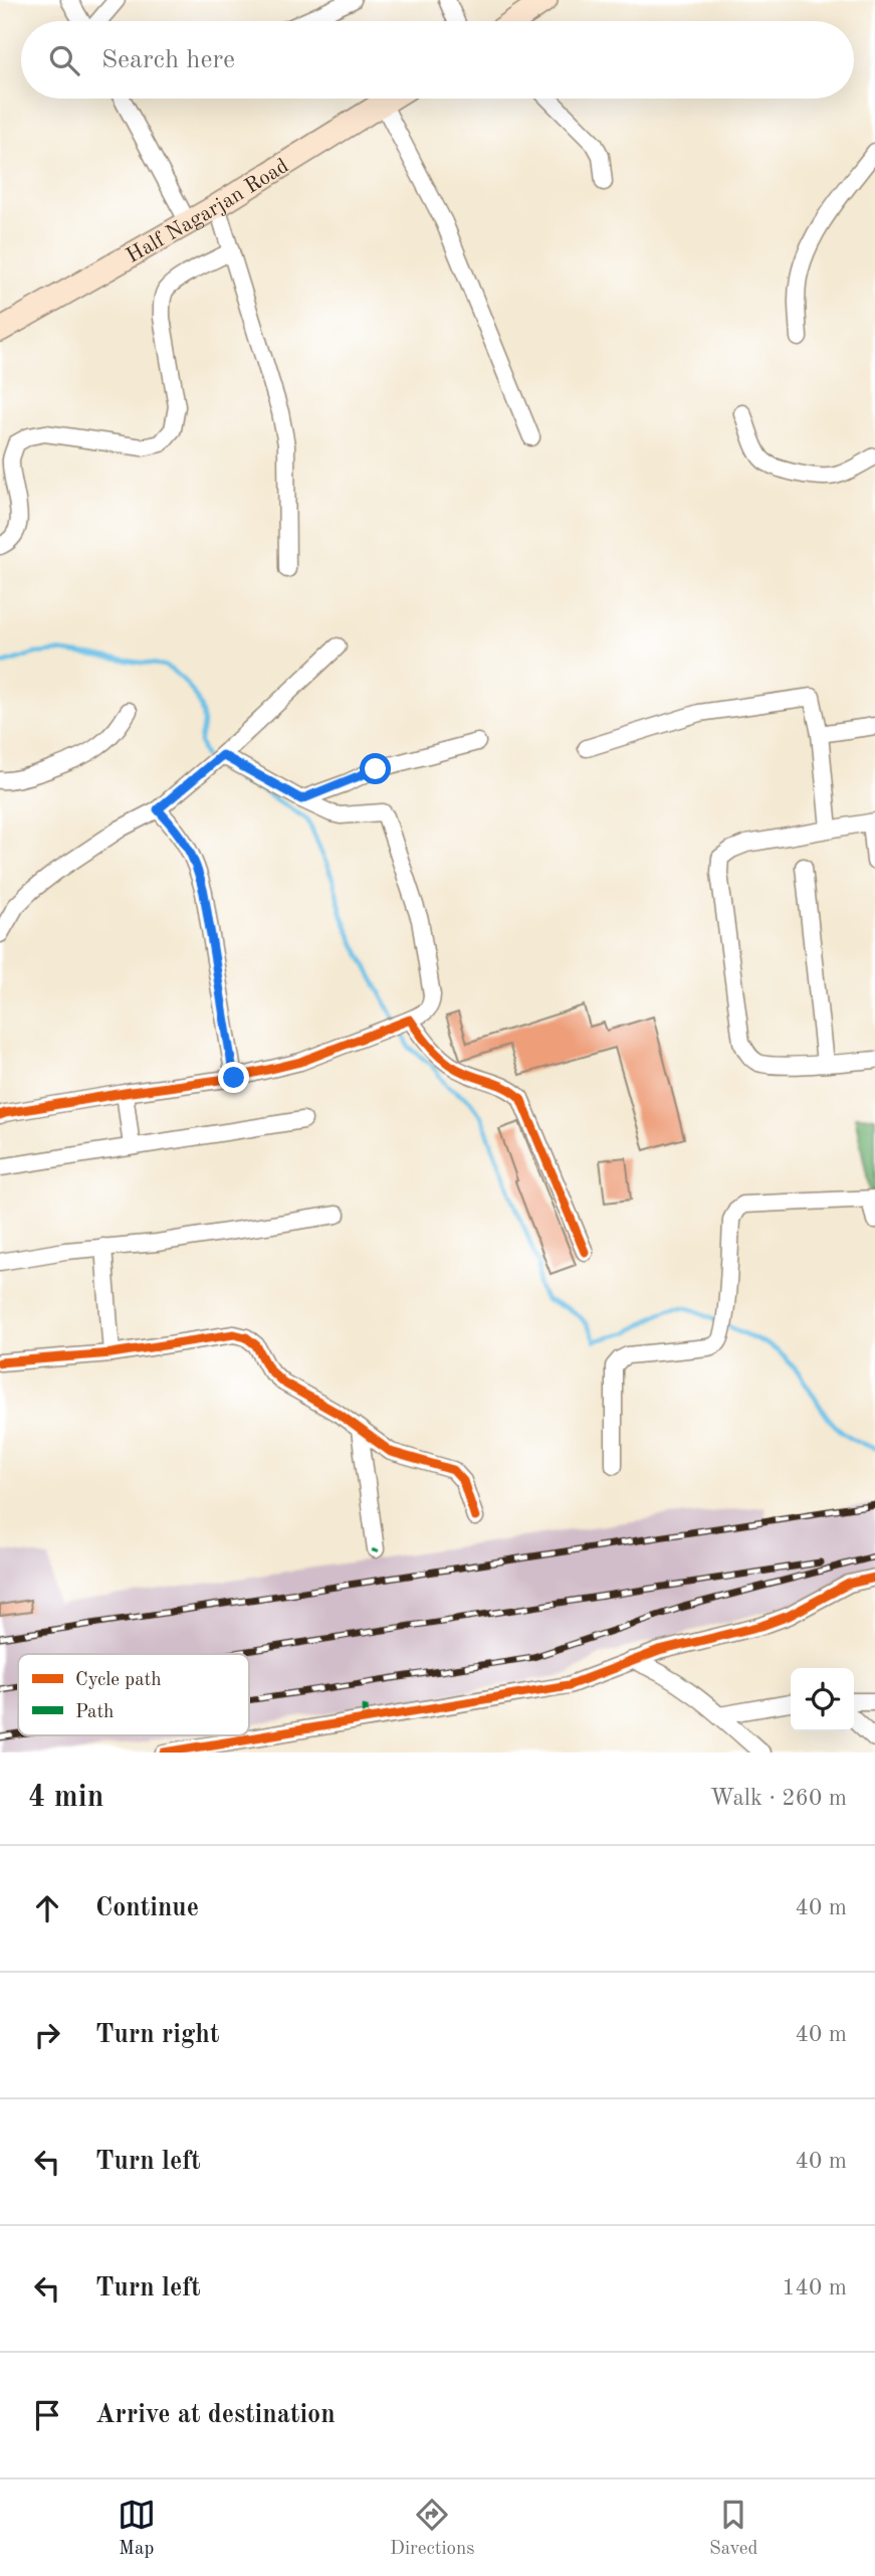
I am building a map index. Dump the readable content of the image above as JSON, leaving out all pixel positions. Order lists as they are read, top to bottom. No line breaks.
{"streets":{"main road":["Half Nagarjan Road"]},"legend":["Cycle path","Path"],"page":{"search":"Search here","heading":["4 min","Walk · 260 m"],"list":[["Continue","40 m"],["Turn right","40 m"],["Turn left","40 m"],["Turn left","140 m"],"Arrive at destination"],"nav":["Map","Directions","Saved"]}}
